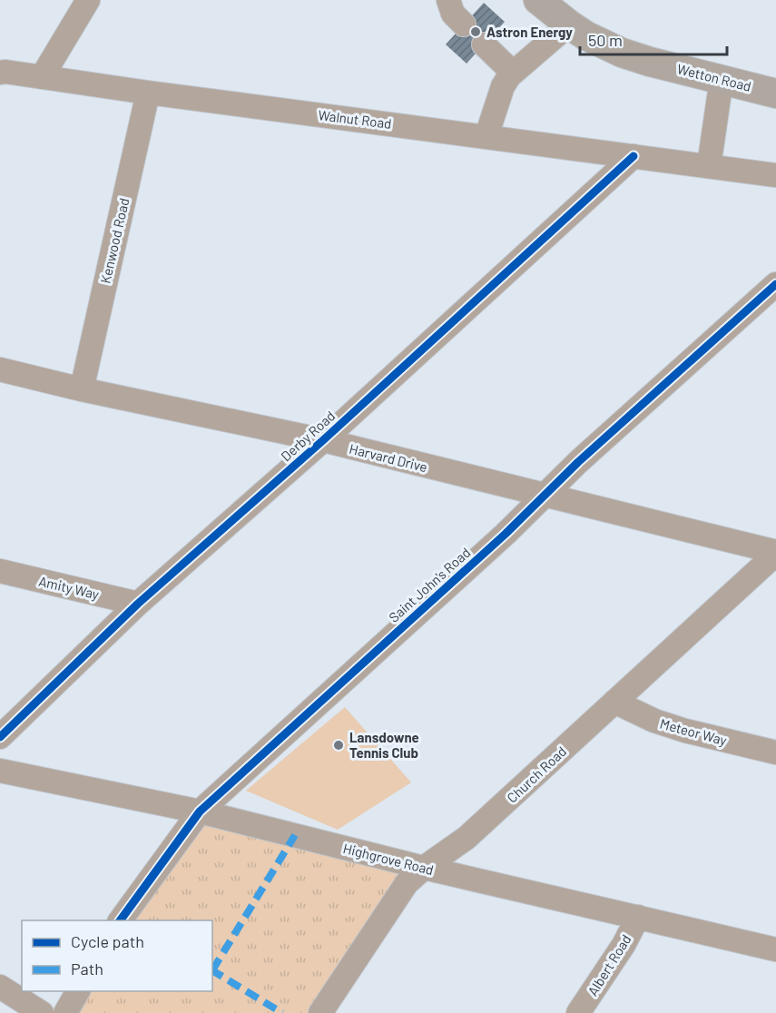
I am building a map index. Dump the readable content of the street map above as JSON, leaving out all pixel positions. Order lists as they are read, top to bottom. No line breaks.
{"streets":{"main road":["Wetton Road"],"street":["Walnut Road","Kenwood Road","Derby Road","Harvard Drive","Saint John's Road","Amity Way","Meteor Way","Church Road","Highgrove Road","Albert Road"]},"crossings":[["Walnut Road","Kenwood Road"],["Walnut Road","Derby Road"],["Kenwood Road","Harvard Drive"],["Derby Road","Harvard Drive"],["Derby Road","Amity Way"],["Harvard Drive","Saint John's Road"],["Harvard Drive","Church Road"],["Saint John's Road","Highgrove Road"],["Meteor Way","Church Road"],["Church Road","Highgrove Road"],["Highgrove Road","Albert Road"]],"places":["Astron Energy","Lansdowne Tennis Club"],"legend":["Cycle path","Path"],"scale_bar":"50 m"}
